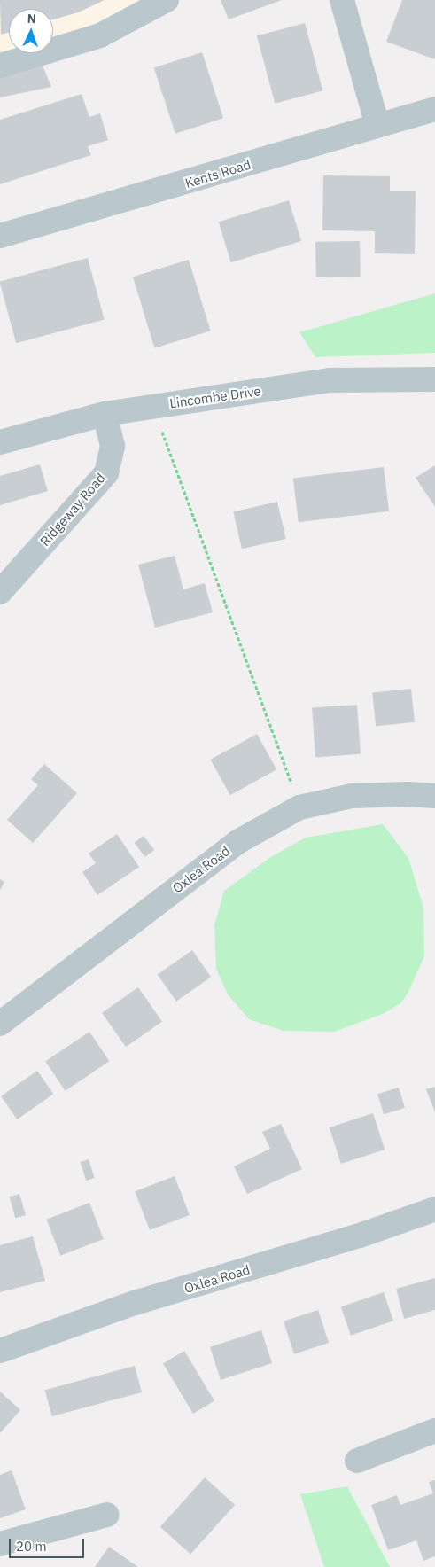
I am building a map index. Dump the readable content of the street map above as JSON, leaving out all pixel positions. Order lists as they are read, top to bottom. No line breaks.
{"streets":{"street":["Kents Road","Lincombe Drive","Ridgeway Road","Oxlea Road"]},"crossings":[["Lincombe Drive","Ridgeway Road"]],"scale_bar":"20 m","north":"top"}
